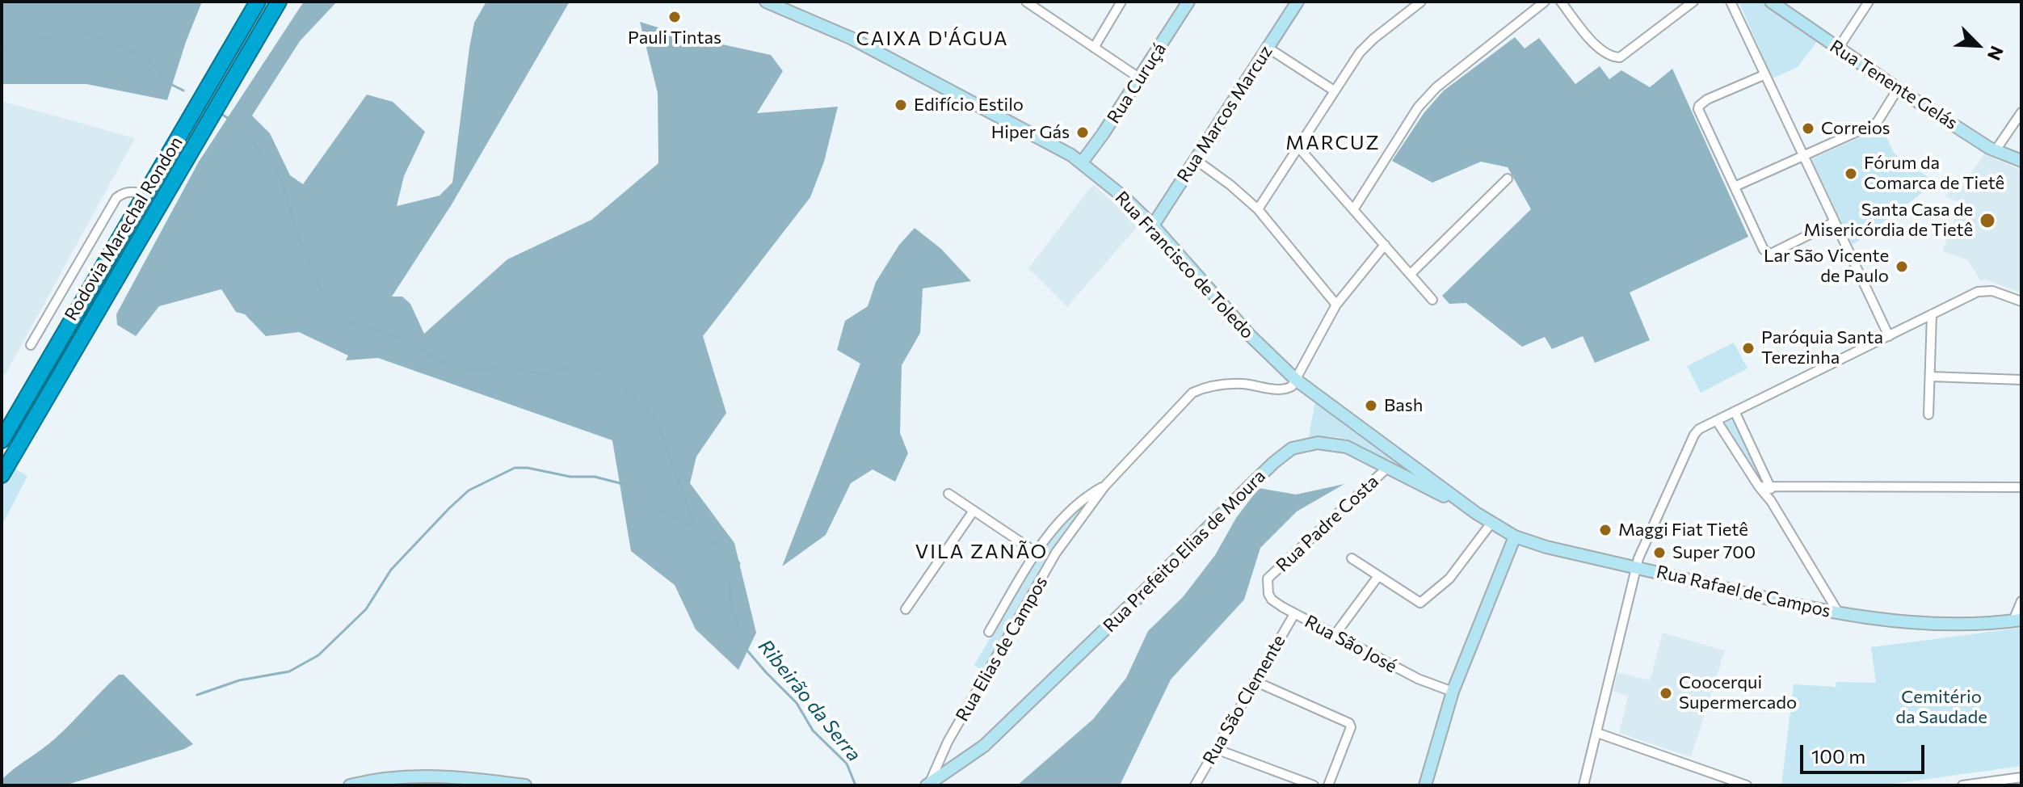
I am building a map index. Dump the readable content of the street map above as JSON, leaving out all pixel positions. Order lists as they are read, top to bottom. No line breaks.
{"streets":{"highway":["Rodovia Marechal Rondon"],"street":["Rua Curuçá","Rua Tenente Gelás","Rua Marcos Marcuz","Rua Francisco de Toledo","Rua Padre Costa","Rua Prefeito Elias de Moura","Rua Rafael de Campos","Rua São José","Rua Elias de Campos","Rua São Clemente"]},"crossings":[["Rua Curuçá","Rua Francisco de Toledo"],["Rua Marcos Marcuz","Rua Francisco de Toledo"],["Rua Francisco de Toledo","Rua Prefeito Elias de Moura"],["Rua Francisco de Toledo","Rua Rafael de Campos"],["Rua Francisco de Toledo","Rua Elias de Campos"],["Rua Padre Costa","Rua Prefeito Elias de Moura"],["Rua Padre Costa","Rua São José"],["Rua Prefeito Elias de Moura","Rua Rafael de Campos"],["Rua Prefeito Elias de Moura","Rua Elias de Campos"],["Rua São José","Rua São Clemente"]],"districts":["CAIXA D'ÁGUA","MARCUZ","VILA ZANÃO"],"water":["Ribeirão da Serra"],"parks":["Cemitério da Saudade"],"places":["Pauli Tintas","Edifício Estilo","Correios","Hiper Gás","Fórum da Comarca de Tietê","Santa Casa de Misericórdia de Tietê","Lar São Vicente de Paulo","Paróquia Santa Terezinha","Bash","Maggi Fiat Tietê","Super 700","Coocerqui Supermercado"],"scale_bar":"100 m","north":"bottom right"}
